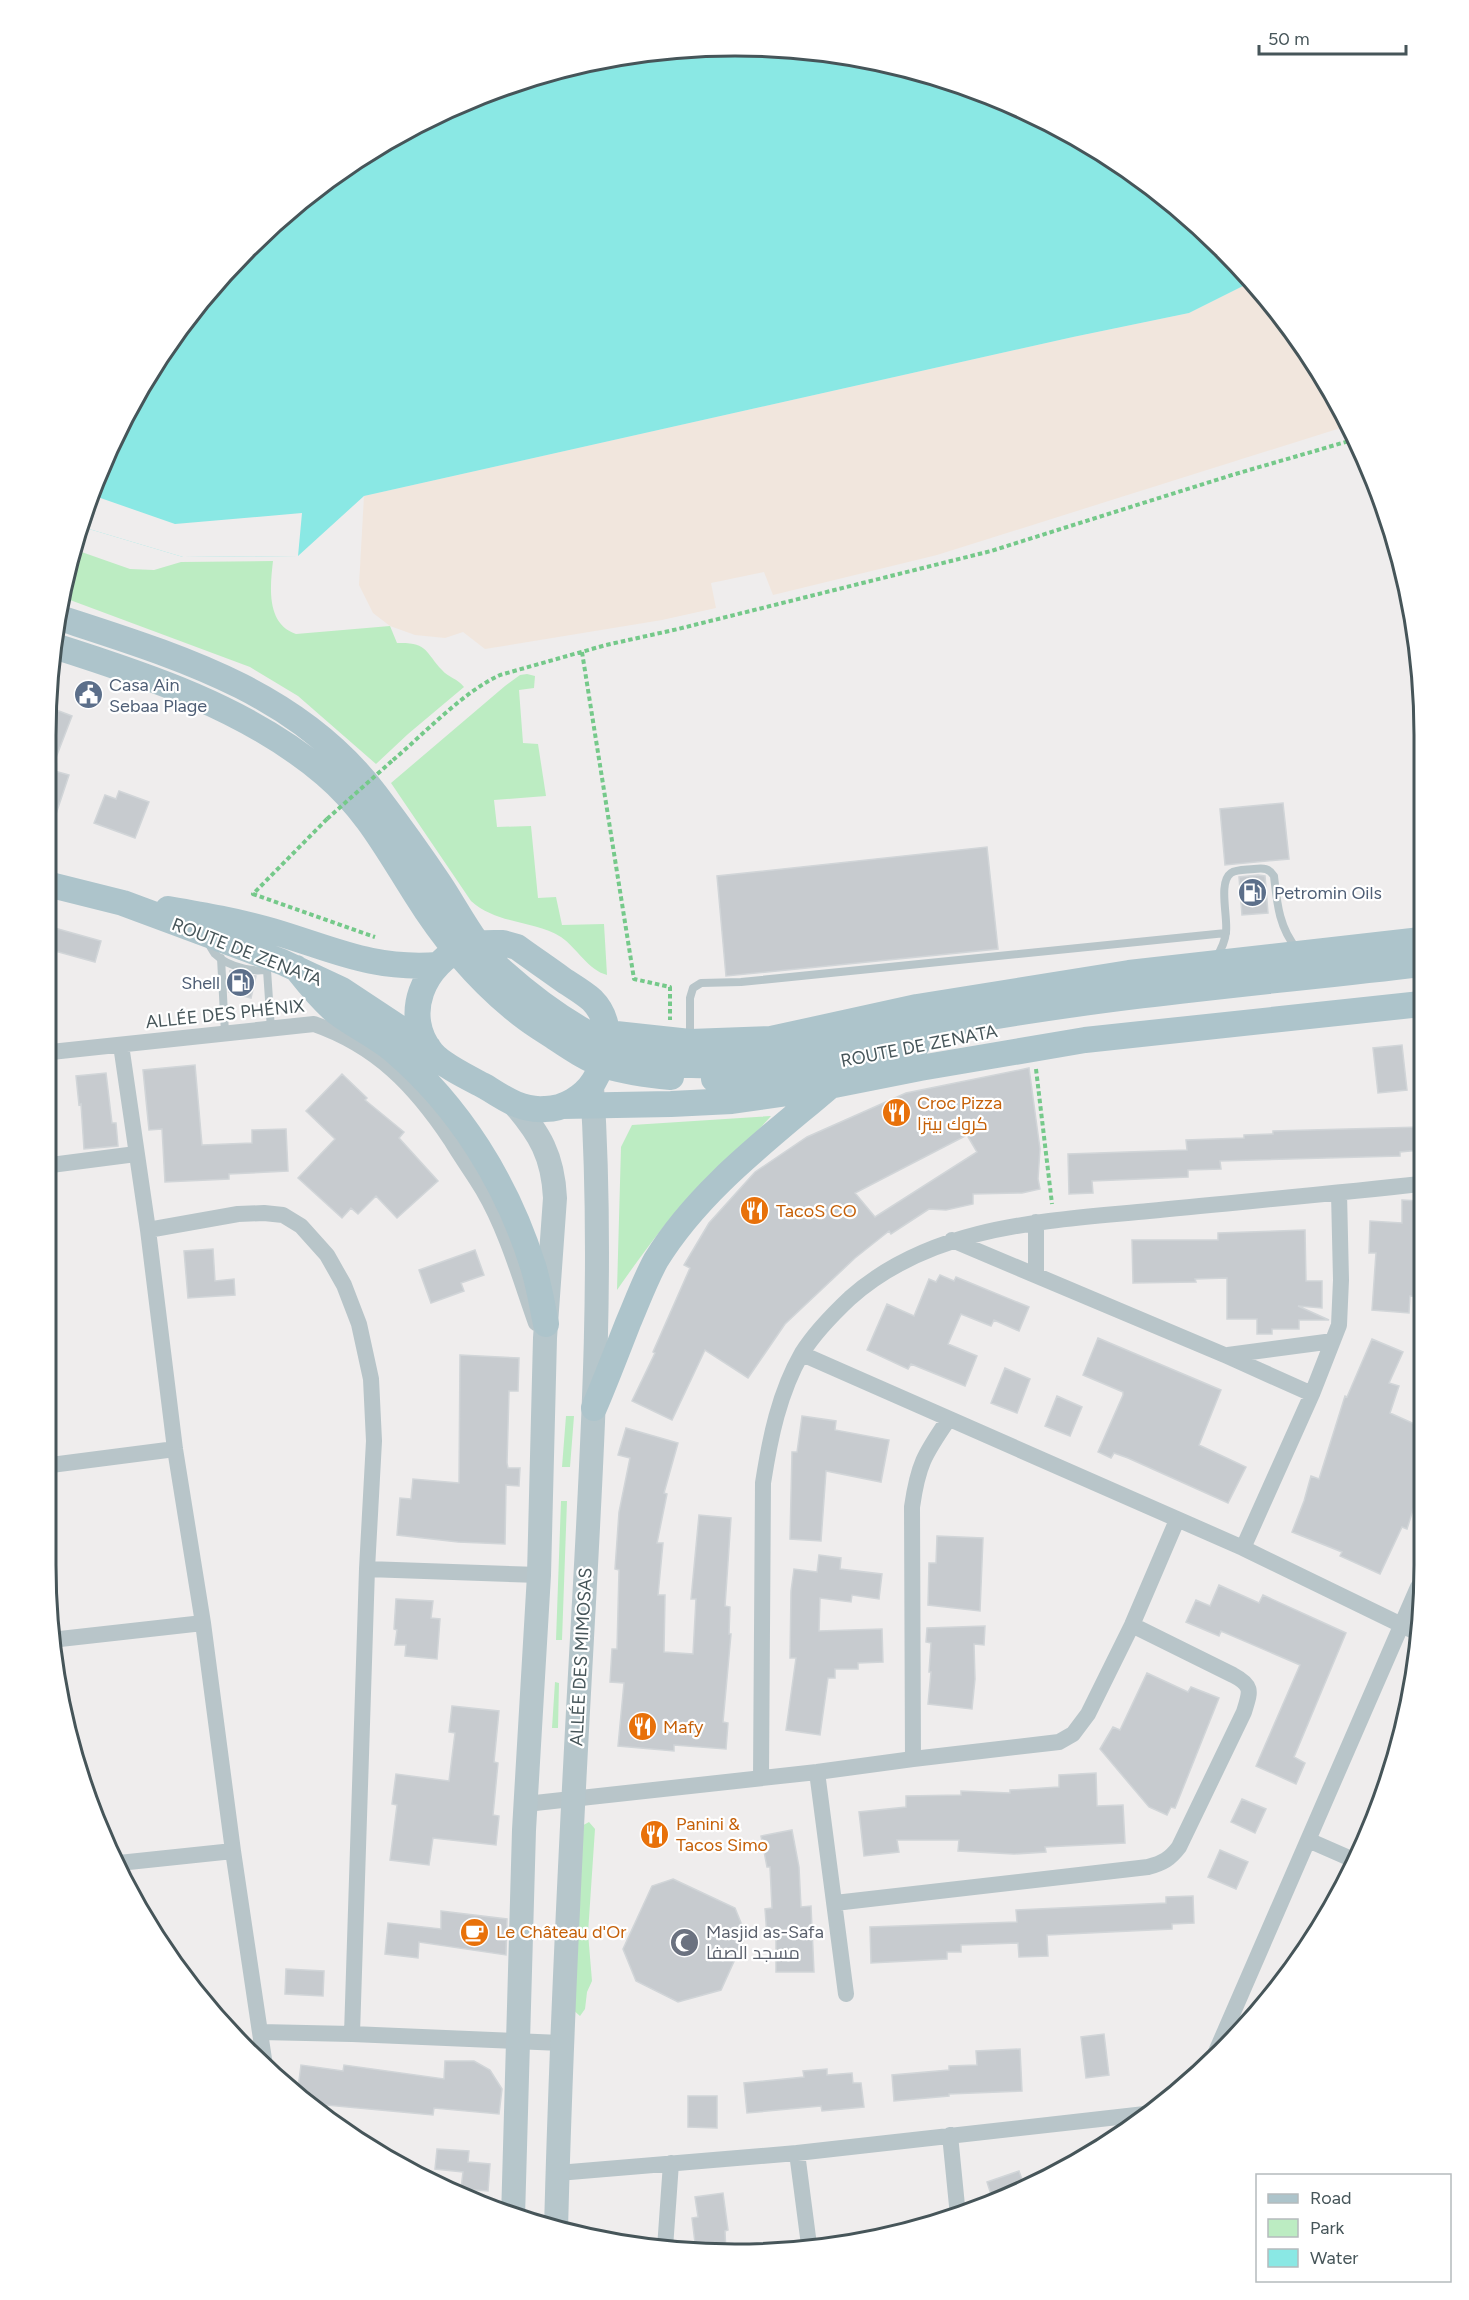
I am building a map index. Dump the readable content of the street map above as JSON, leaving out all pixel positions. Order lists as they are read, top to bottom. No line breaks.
{"streets":{"main road":["ROUTE DE ZENATA","ALLÉE DES MIMOSAS"],"street":["ALLÉE DES PHÉNIX"]},"crossings":[["ROUTE DE ZENATA","ALLÉE DES MIMOSAS"]],"places":{"public building":["Casa Ain Sebaa Plage"],"fuel station":["Petromin Oils","Shell"],"restaurant":["Croc Pizza كروك بيتزا","TacoS CO","Mafy","Panini & Tacos Simo"],"cafe":["Le Château d'Or"],"mosque":["Masjid as-Safa مسجد الصفا"]},"legend":["Road","Park","Water"],"scale_bar":"50 m"}
